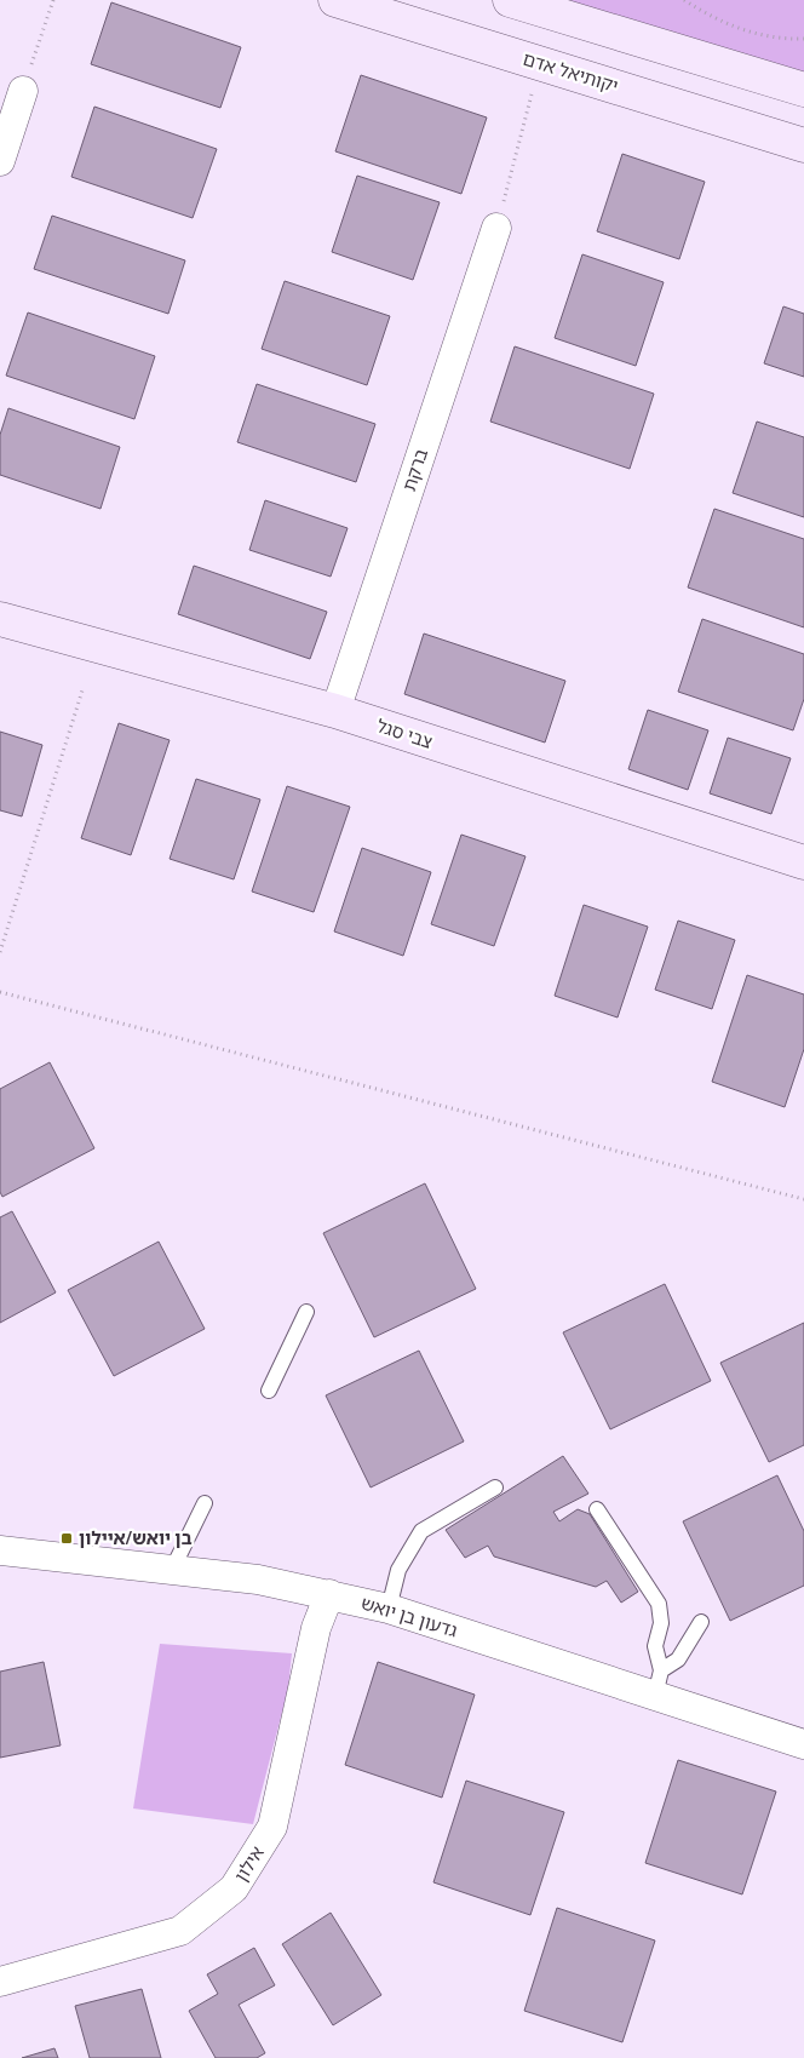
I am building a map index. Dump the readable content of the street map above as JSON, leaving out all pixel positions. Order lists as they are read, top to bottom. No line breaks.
{"streets":{"street":["יקותיאל אדם","ברקת","צבי סגל","גדעון בן יואש","אילון"]},"crossings":[["ברקת","צבי סגל"],["גדעון בן יואש","אילון"]],"places":{"transit":["בן יואש/איילון"]}}
